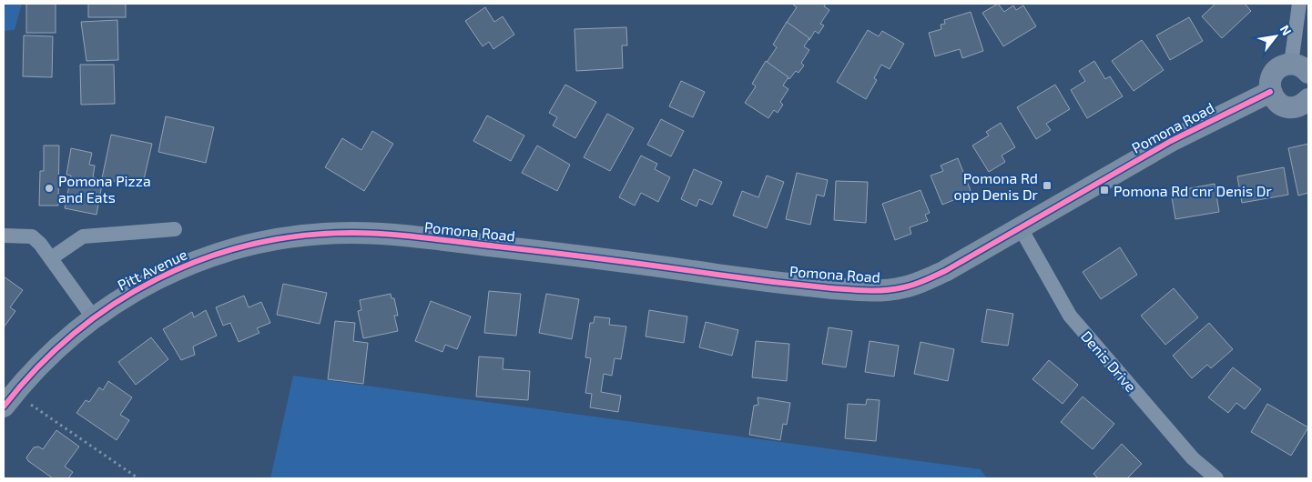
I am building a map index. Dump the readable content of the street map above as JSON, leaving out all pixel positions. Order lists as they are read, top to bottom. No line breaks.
{"streets":{"street":["Pomona Road","Pitt Avenue","Denis Drive"]},"crossings":[["Pomona Road","Pitt Avenue"],["Pomona Road","Denis Drive"]],"places":{"transit":["Pomona Rd opp Denis Dr","Pomona Rd cnr Denis Dr"],"other":["Pomona Pizza and Eats"]},"north":"top right"}
